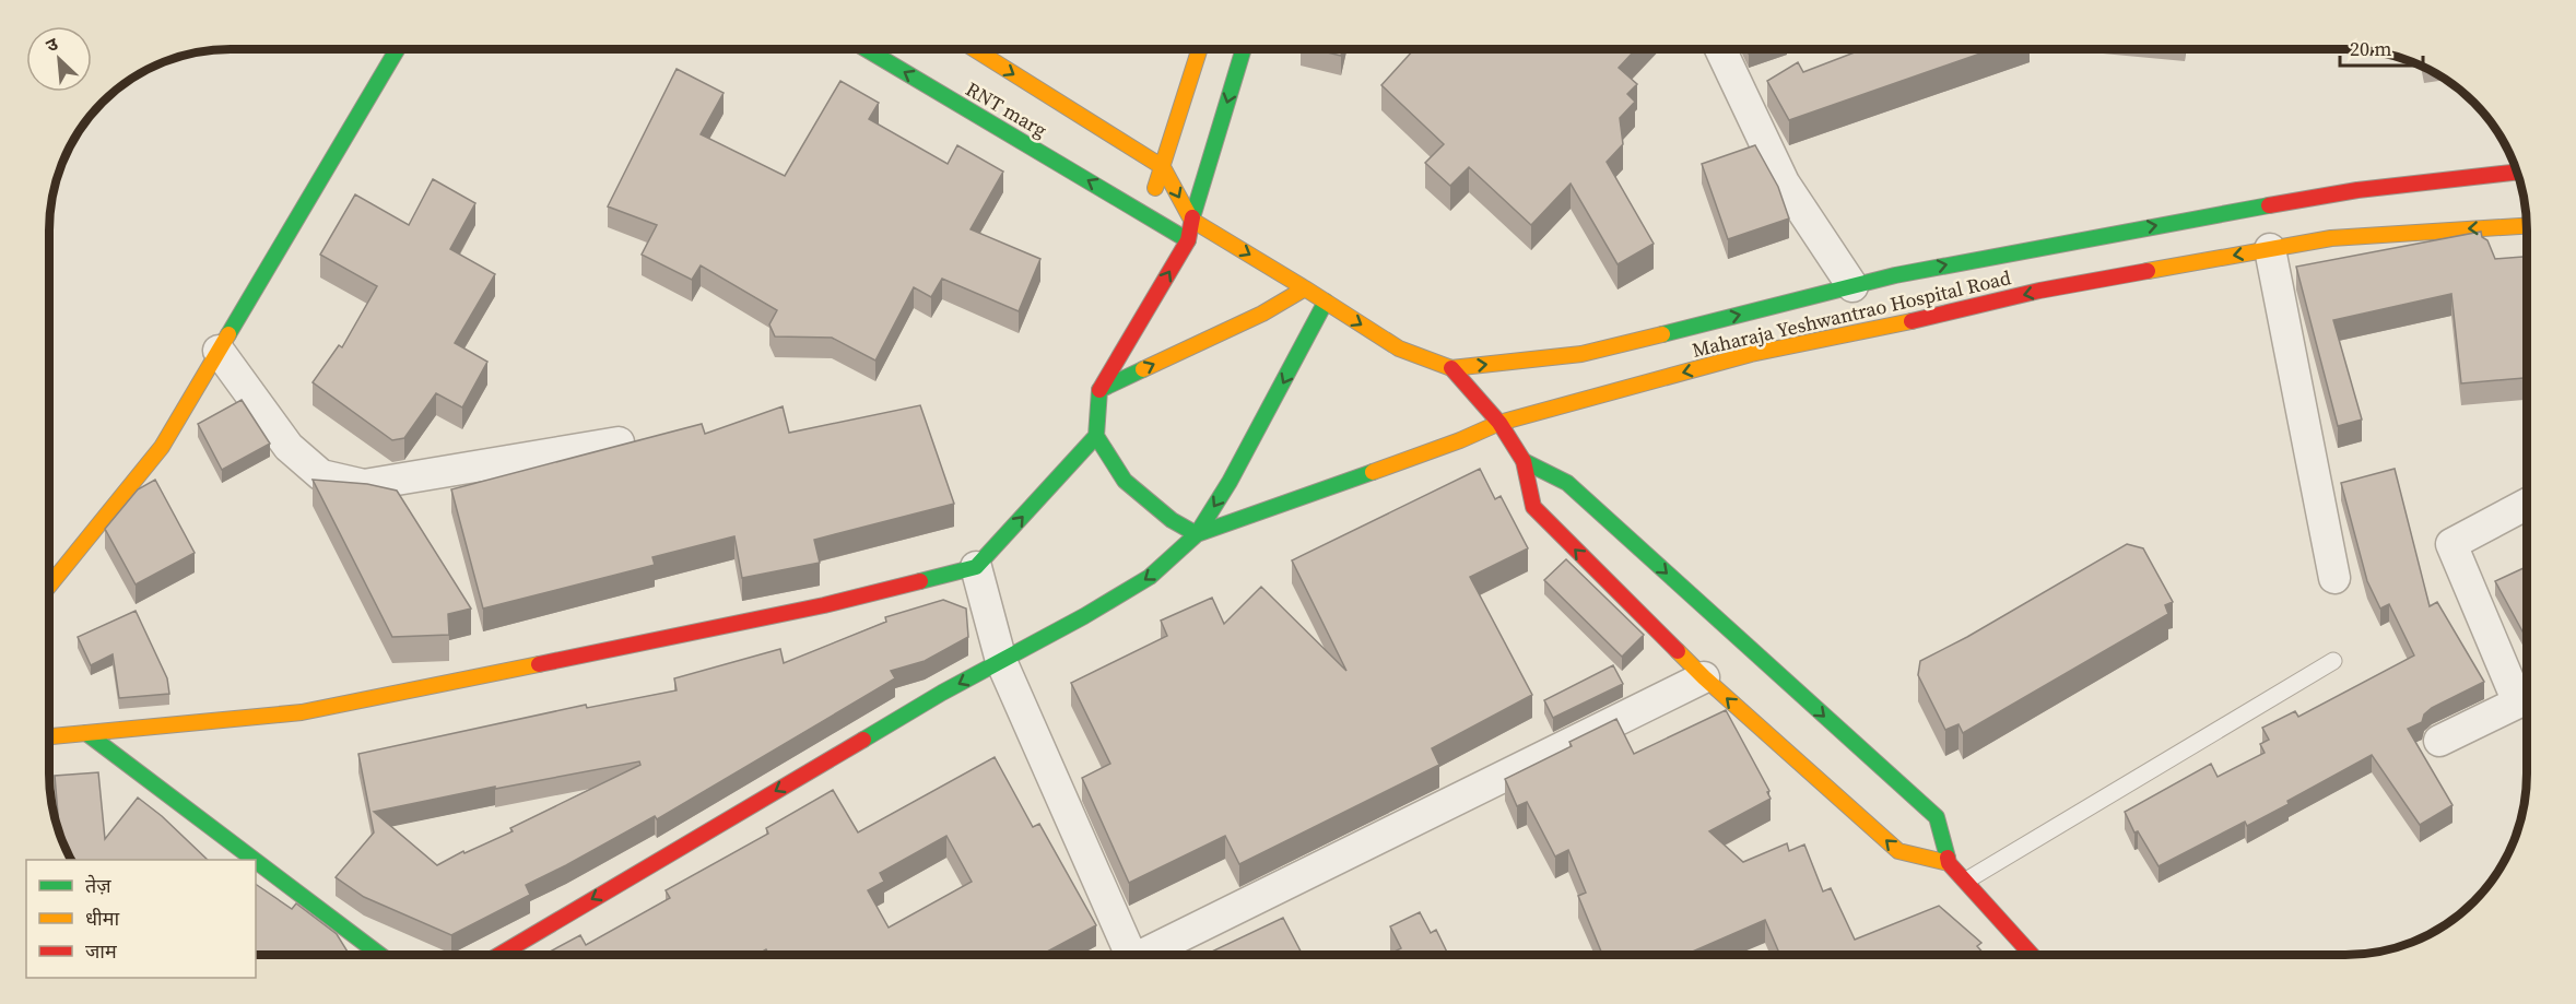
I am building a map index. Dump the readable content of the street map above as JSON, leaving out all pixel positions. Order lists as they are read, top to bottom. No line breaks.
{"streets":{"main road":["RNT marg","Maharaja Yeshwantrao Hospital Road"]},"legend":["तेज़","धीमा","जाम"],"scale_bar":"20 m","north":"top left"}
